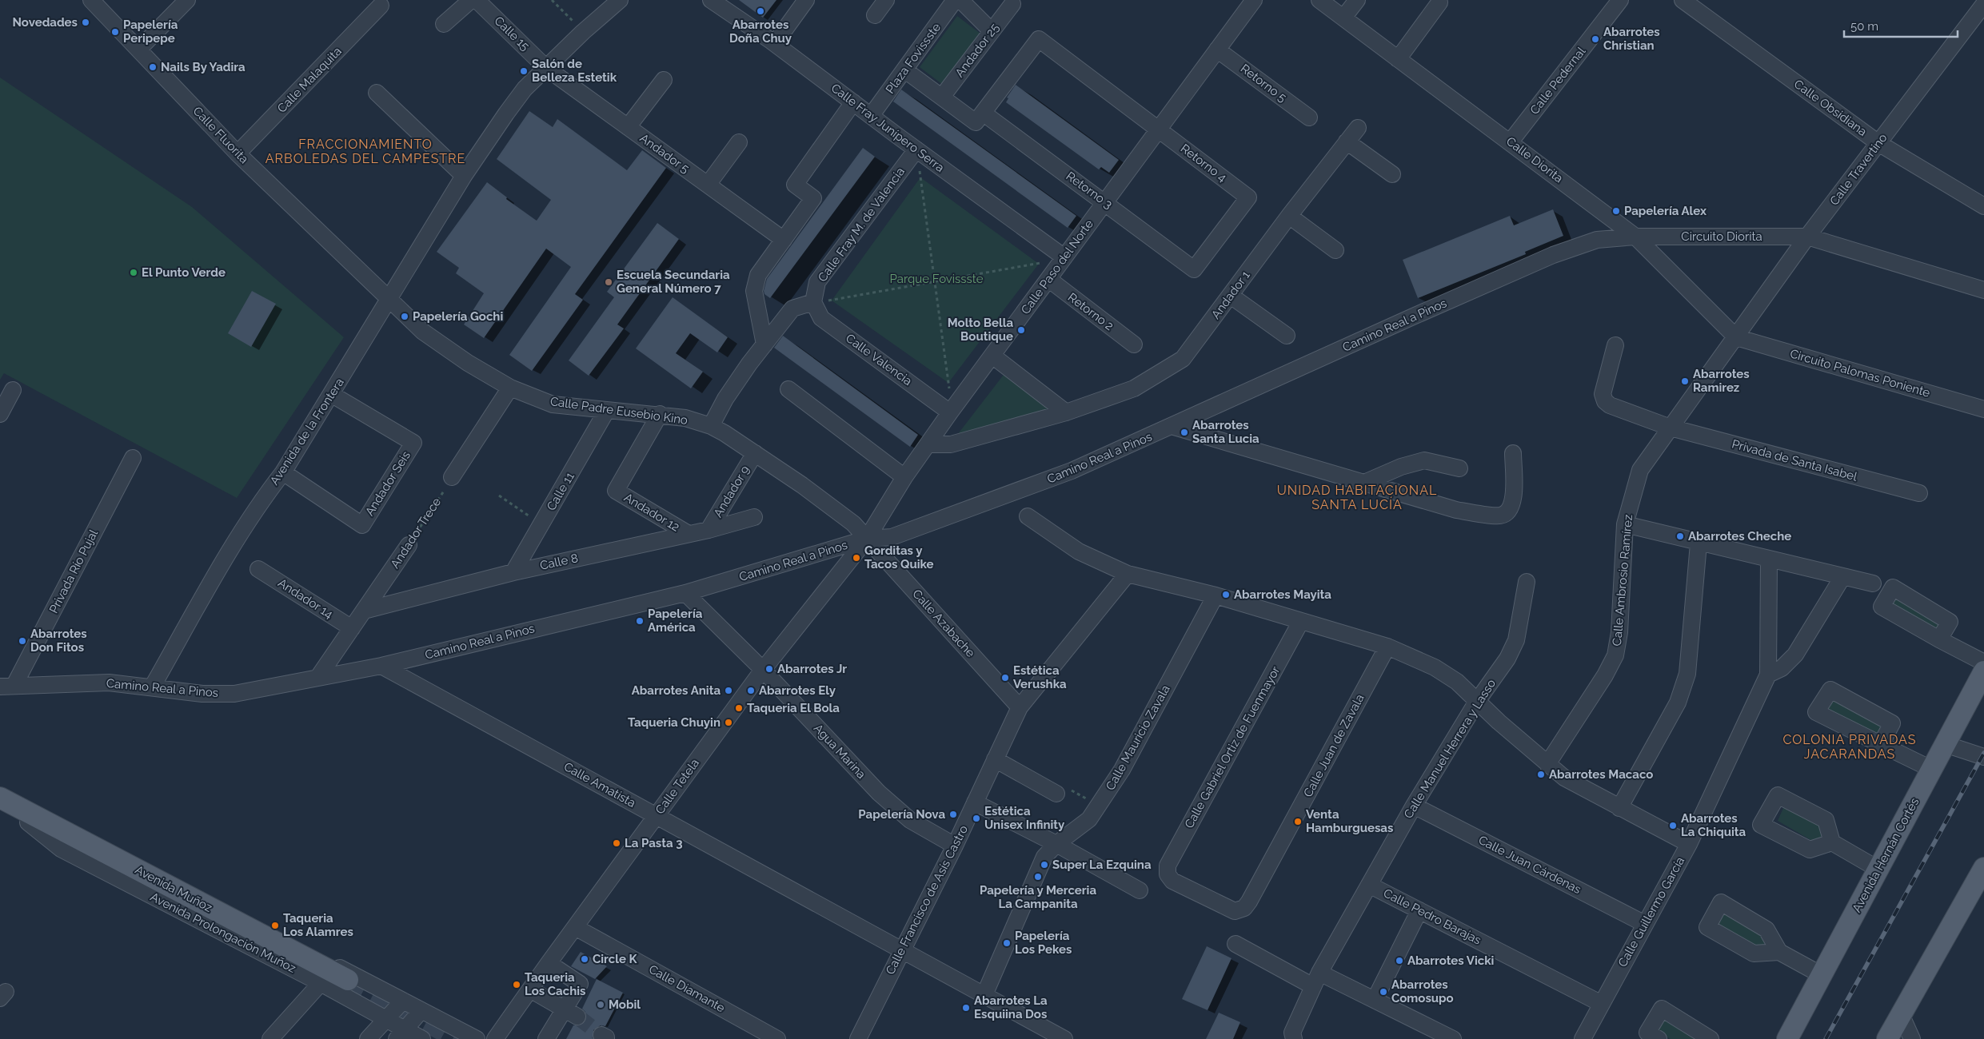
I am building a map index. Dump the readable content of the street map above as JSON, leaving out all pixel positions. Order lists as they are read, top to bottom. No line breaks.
{"streets":{"main road":["Avenida Hernán Cortés","Avenida Muñoz"],"street":["Calle 15","Andador 25","Plaza Fovissste","Calle Malaquita","Calle Pedernal","Retorno 5","Calle Obsidiana","Calle Fray Junípero Serra","Calle Fluorita","Andador 5","Calle Diorita","Retorno 4","Calle Travertino","Retorno 3","Calle Fray M. de Valencia","Circuito Diorita","Calle Paso del Norte","Andador 1","Retorno 2","Camino Real a Pinos","Calle Valencia","Circuito Palomas Poniente","Calle Padre Eusebio Kino","Avenida de la Frontera","Privada de Santa Isabel","Andador Seis","Calle 11","Andador 9","Andador 12","Andador Trece","Calle 8","Privada Río Pujal","Calle Ambrosio Ramírez","Andador 14","Calle Azabache","Calle Mauricio Zavala","Calle Juan de Zavala","Calle Gabriel Ortiz de Fuenmayor","Calle Manuel Herrera y Lasso","Agua Marina","Calle Amatista","Calle Tetela","Calle Juan Cárdenas","Calle Francisco de Asís Castro","Calle Guillermo García","Calle Pedro Barajas","Avenida Prolongación Muñoz","Calle Diamante"]},"crossings":[["Calle 15","Andador 5"],["Calle 15","Avenida de la Frontera"],["Plaza Fovissste","Calle Fray Junípero Serra"],["Calle Malaquita","Calle Fluorita"],["Calle Pedernal","Calle Diorita"],["Retorno 5","Calle Paso del Norte"],["Calle Obsidiana","Calle Travertino"],["Calle Fray Junípero Serra","Calle Fray M. de Valencia"],["Calle Fray Junípero Serra","Calle Paso del Norte"],["Calle Fluorita","Calle Padre Eusebio Kino"],["Calle Fluorita","Avenida de la Frontera"],["Andador 5","Avenida de la Frontera"],["Calle Diorita","Calle Travertino"],["Calle Diorita","Circuito Diorita"],["Calle Diorita","Camino Real a Pinos"],["Calle Diorita","Circuito Palomas Poniente"],["Calle Diorita","Calle Ambrosio Ramírez"],["Retorno 4","Retorno 3"],["Retorno 4","Calle Paso del Norte"],["Calle Travertino","Circuito Diorita"],["Calle Travertino","Circuito Palomas Poniente"],["Calle Travertino","Calle Ambrosio Ramírez"],["Retorno 3","Calle Paso del Norte"],["Calle Fray M. de Valencia","Calle Valencia"],["Circuito Diorita","Camino Real a Pinos"],["Calle Paso del Norte","Andador 1"],["Calle Paso del Norte","Retorno 2"],["Calle Paso del Norte","Camino Real a Pinos"],["Calle Paso del Norte","Calle Valencia"],["Calle Paso del Norte","Calle Padre Eusebio Kino"],["Calle Paso del Norte","Calle Azabache"],["Calle Paso del Norte","Calle Tetela"],["Camino Real a Pinos","Calle Padre Eusebio Kino"],["Camino Real a Pinos","Avenida de la Frontera"],["Camino Real a Pinos","Andador Trece"],["Camino Real a Pinos","Privada Río Pujal"],["Camino Real a Pinos","Calle Azabache"],["Camino Real a Pinos","Agua Marina"],["Camino Real a Pinos","Calle Amatista"],["Camino Real a Pinos","Calle Tetela"],["Circuito Palomas Poniente","Calle Ambrosio Ramírez"],["Calle Padre Eusebio Kino","Avenida de la Frontera"],["Calle Padre Eusebio Kino","Calle 11"],["Calle Padre Eusebio Kino","Andador 9"],["Calle Padre Eusebio Kino","Andador 12"],["Calle Padre Eusebio Kino","Calle Azabache"],["Calle Padre Eusebio Kino","Calle Tetela"],["Avenida de la Frontera","Andador Seis"],["Privada de Santa Isabel","Calle Ambrosio Ramírez"],["Calle 11","Calle 8"],["Andador 9","Calle 8"],["Andador 12","Calle 8"],["Andador Trece","Calle 8"],["Andador Trece","Andador 14"],["Calle Azabache","Calle Tetela"],["Calle Azabache","Calle Francisco de Asís Castro"],["Calle Mauricio Zavala","Calle Amatista"],["Calle Juan de Zavala","Calle Gabriel Ortiz de Fuenmayor"],["Calle Manuel Herrera y Lasso","Calle Juan Cárdenas"],["Calle Manuel Herrera y Lasso","Calle Pedro Barajas"],["Agua Marina","Calle Tetela"],["Agua Marina","Calle Francisco de Asís Castro"],["Calle Amatista","Calle Tetela"],["Calle Amatista","Calle Francisco de Asís Castro"],["Calle Tetela","Calle Diamante"],["Calle Juan Cárdenas","Calle Guillermo García"],["Avenida Muñoz","Avenida Prolongación Muñoz"],["Calle Guillermo García","Calle Pedro Barajas"]],"districts":["FRACCIONAMIENTO ARBOLEDAS DEL CAMPESTRE","UNIDAD HABITACIONAL SANTA LUCÍA","COLONIA PRIVADAS JACARANDAS"],"parks":["Parque Fovissste"],"places":["Abarrotes Doña Chuy","Novedades","Papelería Peripepe","Abarrotes Christian","Nails By Yadira","Salón de Belleza Estetik","Papelería Alex","El Punto Verde","Escuela Secundaria General Número 7","Papelería Gochi","Molto Bella Boutique","Abarrotes Ramirez","Abarrotes Santa Lucia","Abarrotes Cheche","Gorditas y Tacos Quike","Abarrotes Mayita","Papelería América","Abarrotes Don Fitos","Abarrotes Jr","Estética Verushka","Abarrotes Anita","Abarrotes Ely","Taqueria El Bola","Taqueria Chuyin","Abarrotes Macaco","Papelería Nova","Estética Unisex Infinity","Venta Hamburguesas","Abarrotes La Chiquita","La Pasta 3","Super La Ezquina","Papelería y Merceria La Campanita","Taqueria Los Alamres","Papelería Los Pekes","Circle K","Abarrotes Vicki","Taqueria Los Cachis","Abarrotes Comosupo","Mobil","Abarrotes La Esquiina Dos"],"scale_bar":"50 m"}
